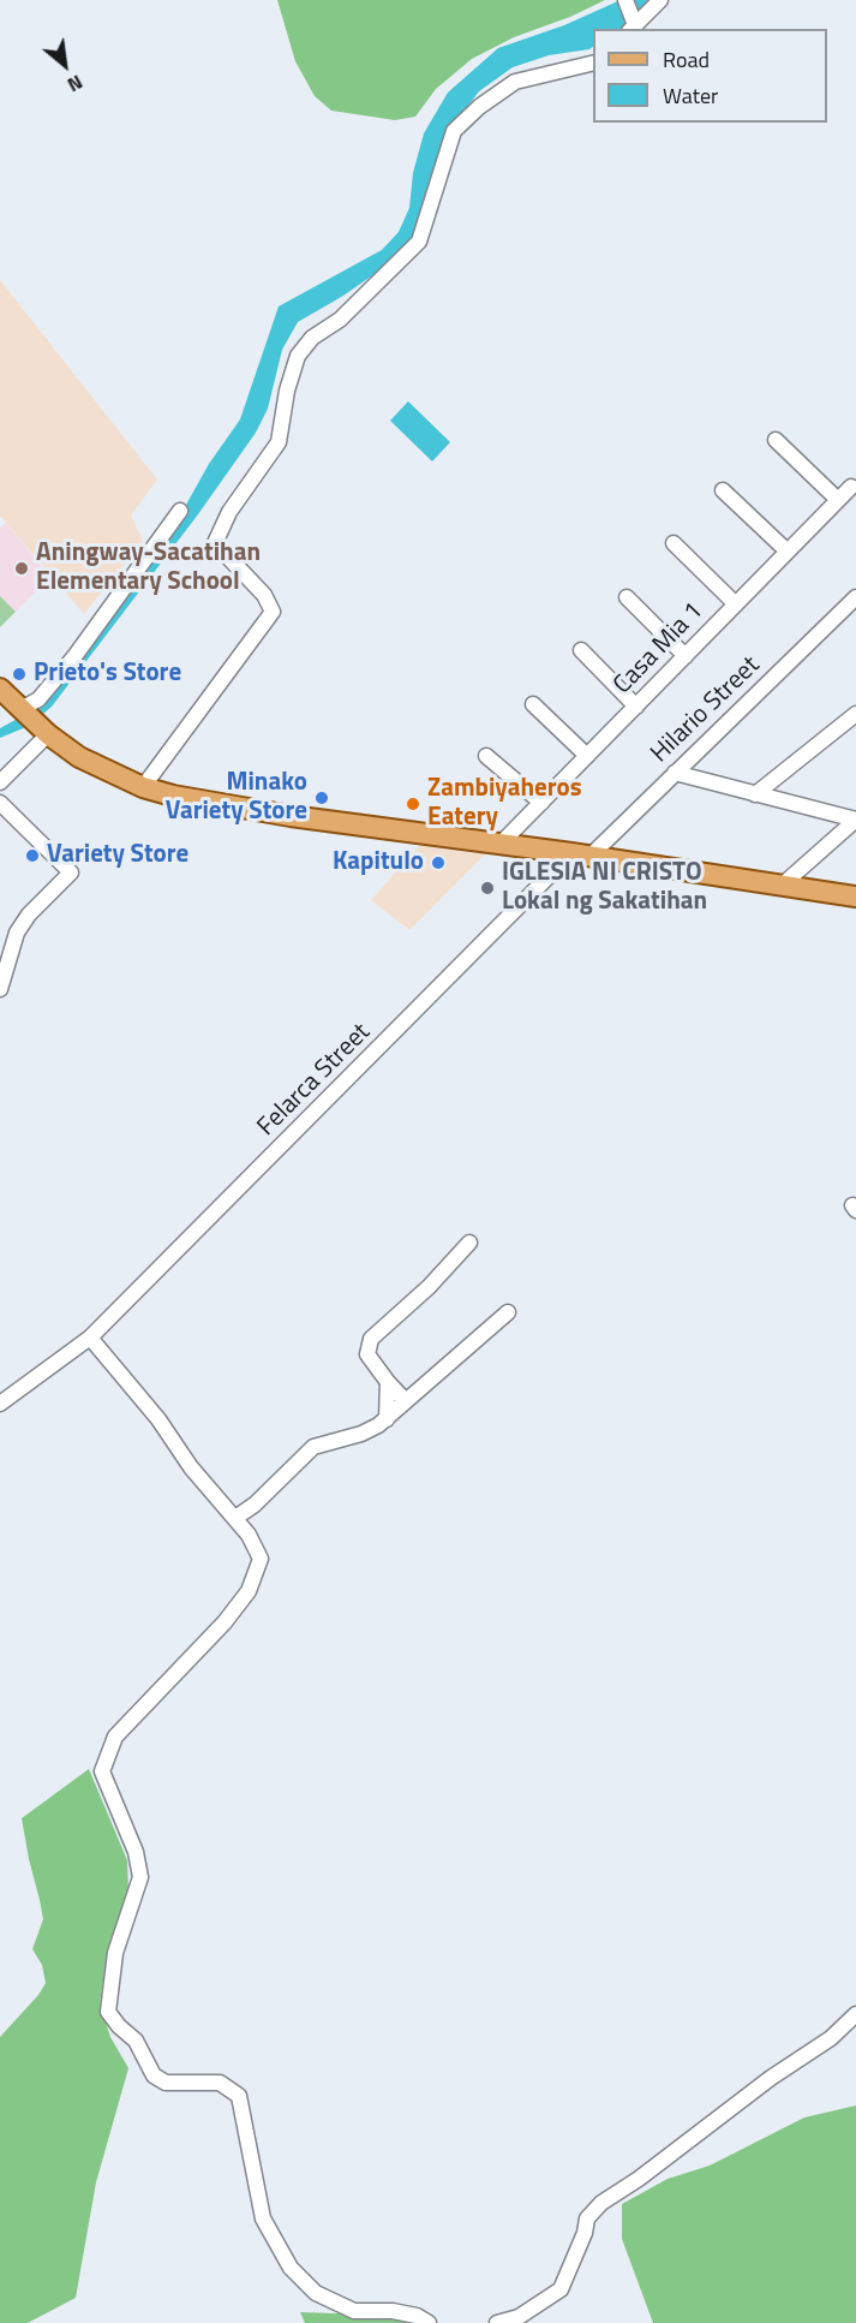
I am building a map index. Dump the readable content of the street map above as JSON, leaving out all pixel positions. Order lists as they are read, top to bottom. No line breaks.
{"streets":{"street":["Casa Mia 1","Hilario Street","Felarca Street"]},"crossings":[["Hilario Street","Felarca Street"]],"places":["Aningway-Sacatihan Elementary School","Prieto's Store","Minako Variety Store","Zambiyaheros Eatery","Variety Store","Kapitulo","IGLESIA NI CRISTO Lokal ng Sakatihan"],"legend":["Road","Water"],"north":"bottom right"}
